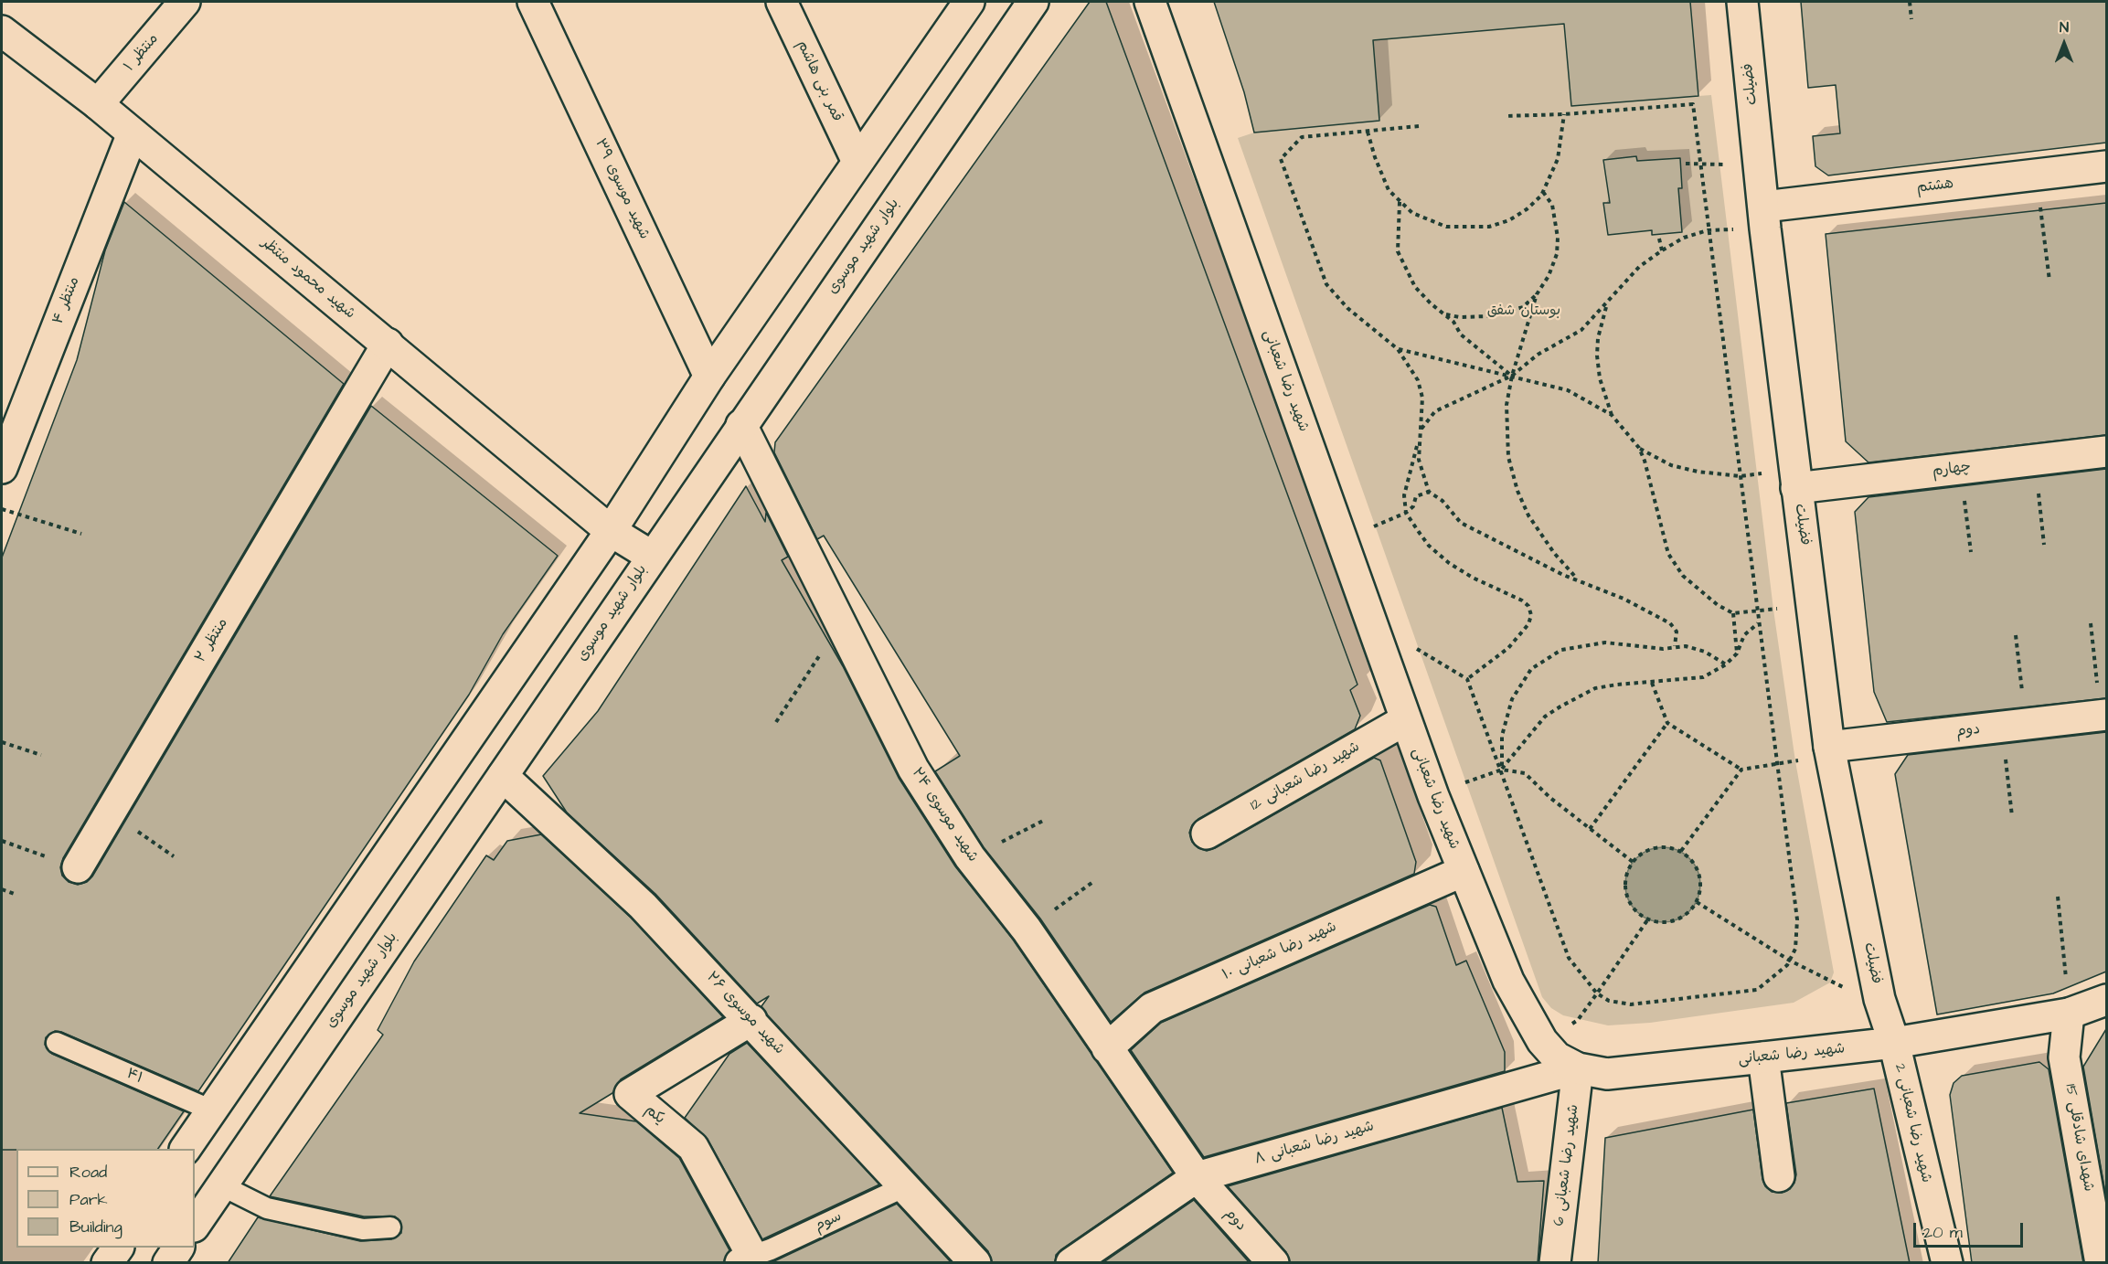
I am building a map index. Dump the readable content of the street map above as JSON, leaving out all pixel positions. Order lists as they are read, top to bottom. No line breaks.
{"streets":{"street":["منتظر ۱","قمر بنی هاشم","فضیلت","هشتم","شهید موسوی ۳۹","بلوار شهید موسوی","شهید محمود منتظر","منتظر ۴","شهید رضا شعبانی","چهارم","منتظر ۲","دوم","شهید رضا شعبانی 12","شهید موسوی ۲۴","شهید رضا شعبانی ۱۰","شهید موسوی ۲۶","یکم","شهید رضا شعبانی 2","شهدای شادقلی 15","شهید رضا شعبانی ۸","شهید رضا شعبانی 6"],"lane":["۴۱","سوم"]},"crossings":[["منتظر ۱","شهید محمود منتظر"],["فضیلت","هشتم"],["فضیلت","شهید رضا شعبانی"],["فضیلت","چهارم"],["فضیلت","دوم"],["فضیلت","شهید رضا شعبانی 2"],["بلوار شهید موسوی","شهید محمود منتظر"],["بلوار شهید موسوی","شهید موسوی ۲۴"],["بلوار شهید موسوی","شهید موسوی ۲۶"],["شهید محمود منتظر","منتظر ۴"],["شهید محمود منتظر","منتظر ۲"],["شهید رضا شعبانی","شهید رضا شعبانی 12"],["شهید رضا شعبانی","شهید رضا شعبانی ۱۰"],["شهید رضا شعبانی","شهید رضا شعبانی 2"],["شهید رضا شعبانی","شهدای شادقلی 15"],["شهید رضا شعبانی","شهید رضا شعبانی ۸"],["شهید رضا شعبانی","شهید رضا شعبانی 6"],["دوم","شهید موسوی ۲۴"],["دوم","شهید رضا شعبانی ۸"],["شهید موسوی ۲۴","شهید رضا شعبانی ۱۰"],["شهید موسوی ۲۴","شهید رضا شعبانی ۸"],["شهید موسوی ۲۶","یکم"],["شهید موسوی ۲۶","سوم"],["یکم","سوم"],["شهید رضا شعبانی ۸","شهید رضا شعبانی 6"]],"parks":["بوستان شفق"],"legend":["Road","Park","Building"],"scale_bar":"20 m","north":"top"}
